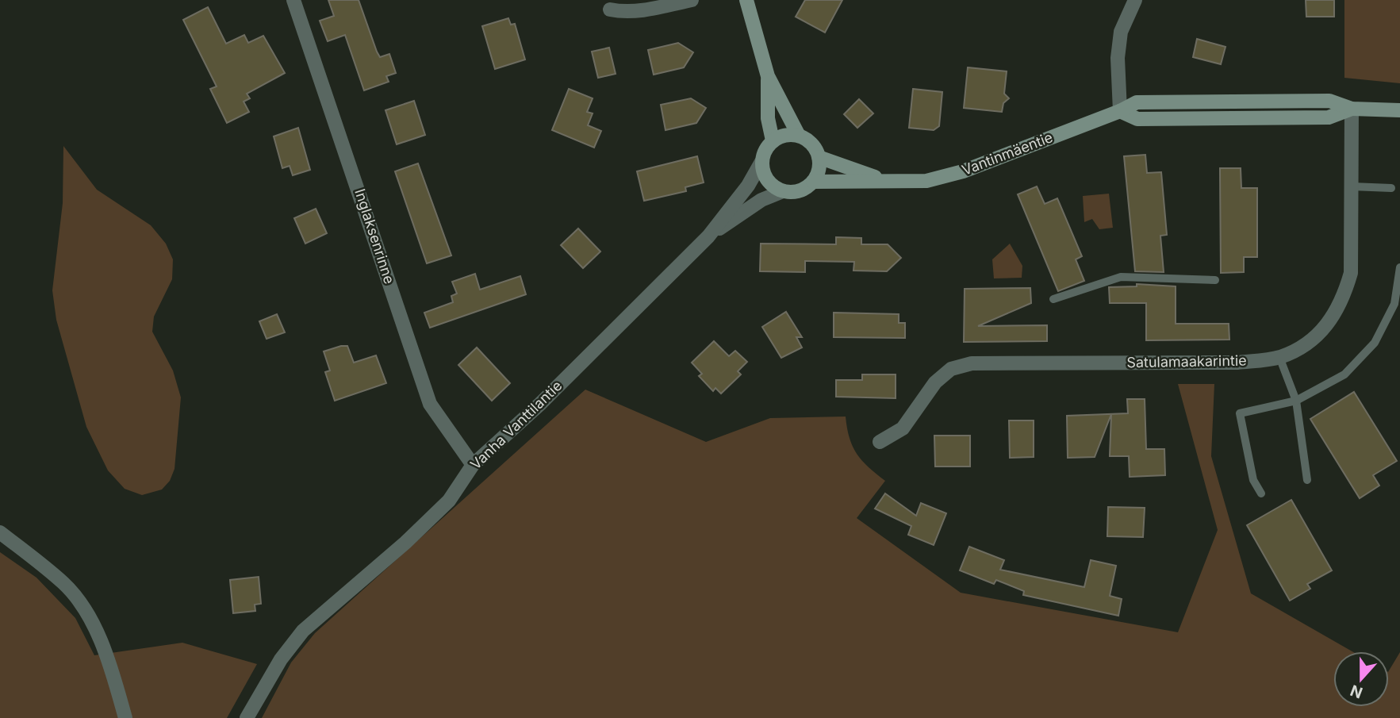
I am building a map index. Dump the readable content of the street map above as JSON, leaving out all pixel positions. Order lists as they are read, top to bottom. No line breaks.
{"streets":{"street":["Vantinmäentie","Inglaksenrinne","Satulamaakarintie","Vanha Vanttilantie"]},"crossings":[["Vantinmäentie","Vanha Vanttilantie"],["Inglaksenrinne","Vanha Vanttilantie"]],"north":"bottom"}
